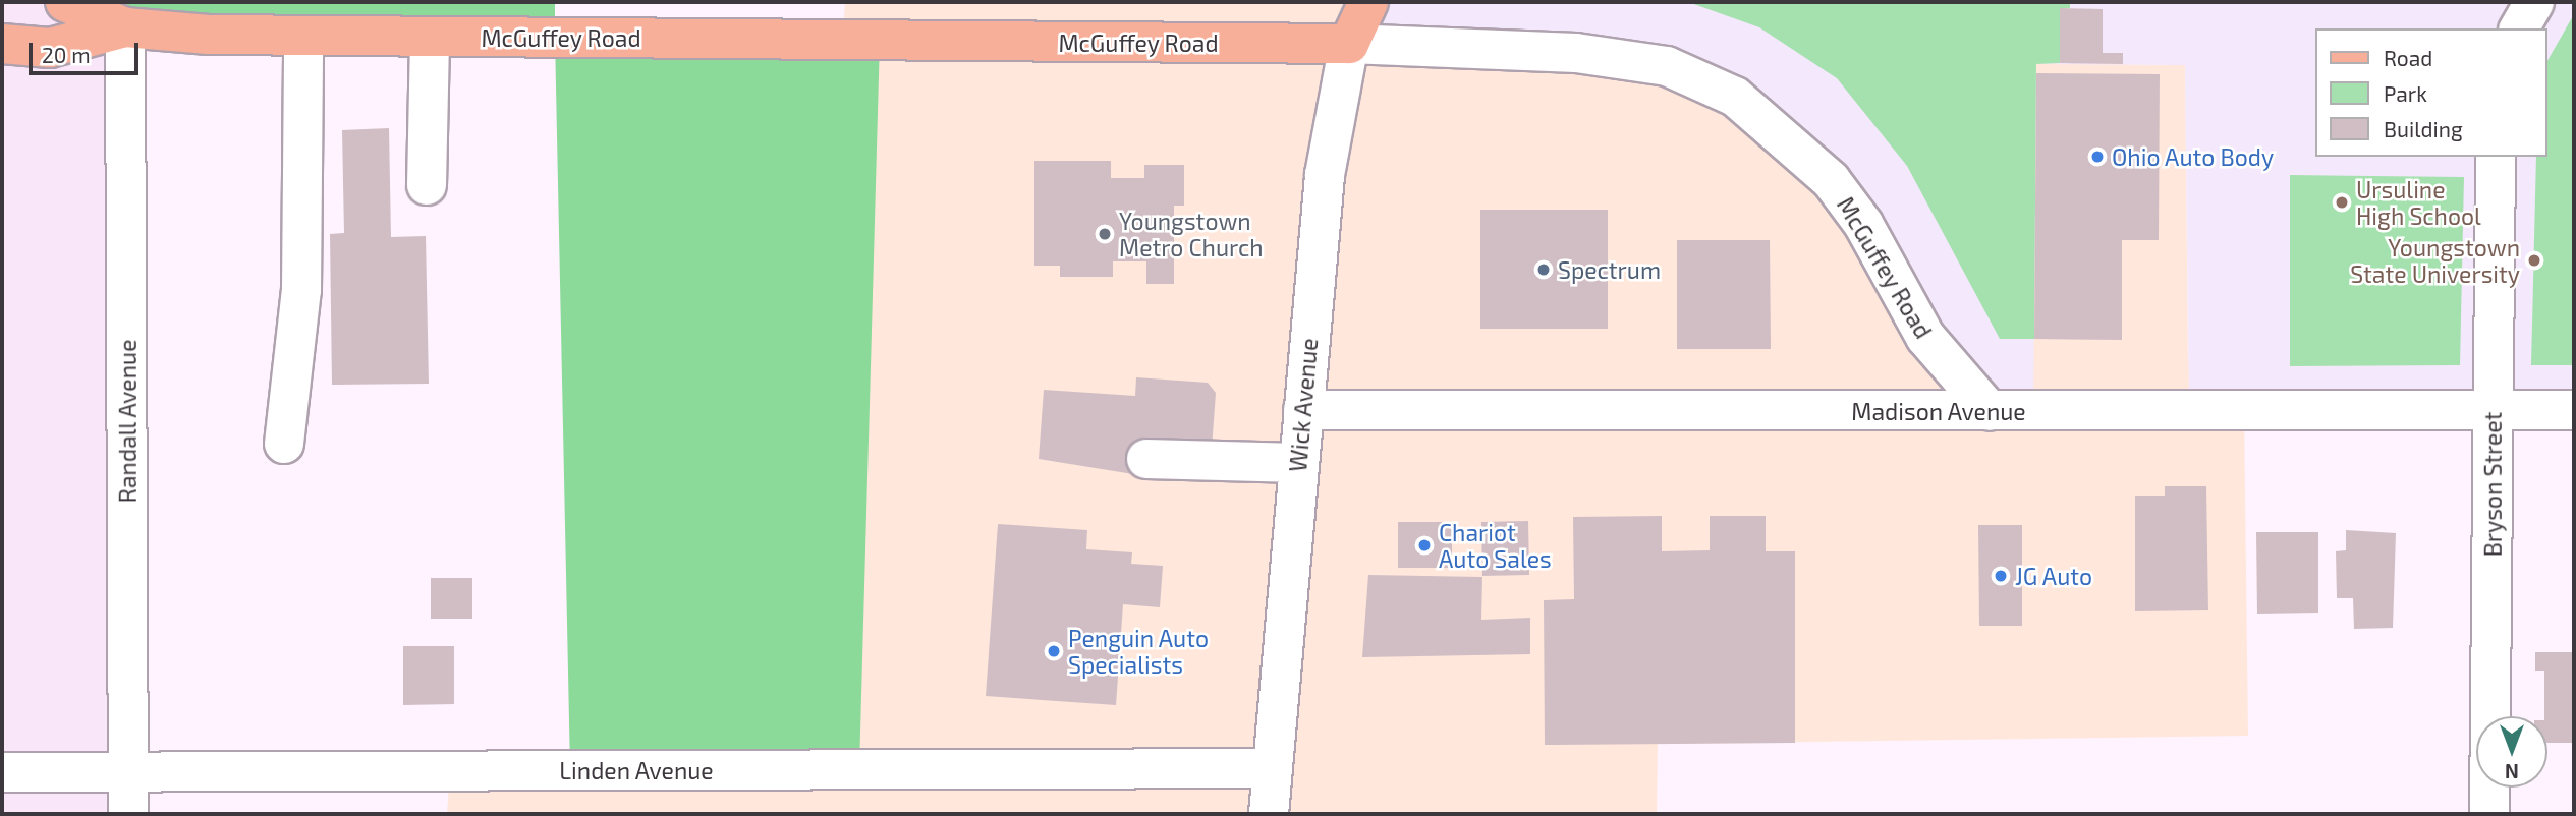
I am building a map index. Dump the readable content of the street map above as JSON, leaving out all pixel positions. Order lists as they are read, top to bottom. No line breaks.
{"streets":{"main road":["McGuffey Road","Wick Avenue"],"street":["Madison Avenue","Randall Avenue","Bryson Street","Linden Avenue"]},"crossings":[["McGuffey Road","Wick Avenue"],["McGuffey Road","Madison Avenue"],["McGuffey Road","Randall Avenue"],["Wick Avenue","Madison Avenue"],["Wick Avenue","Linden Avenue"],["Madison Avenue","Bryson Street"],["Randall Avenue","Linden Avenue"]],"places":["Ohio Auto Body","Ursuline High School","Youngstown Metro Church","Youngstown State University","Spectrum","Chariot Auto Sales","JG Auto","Penguin Auto Specialists"],"legend":["Road","Park","Building"],"scale_bar":"20 m","north":"bottom"}
